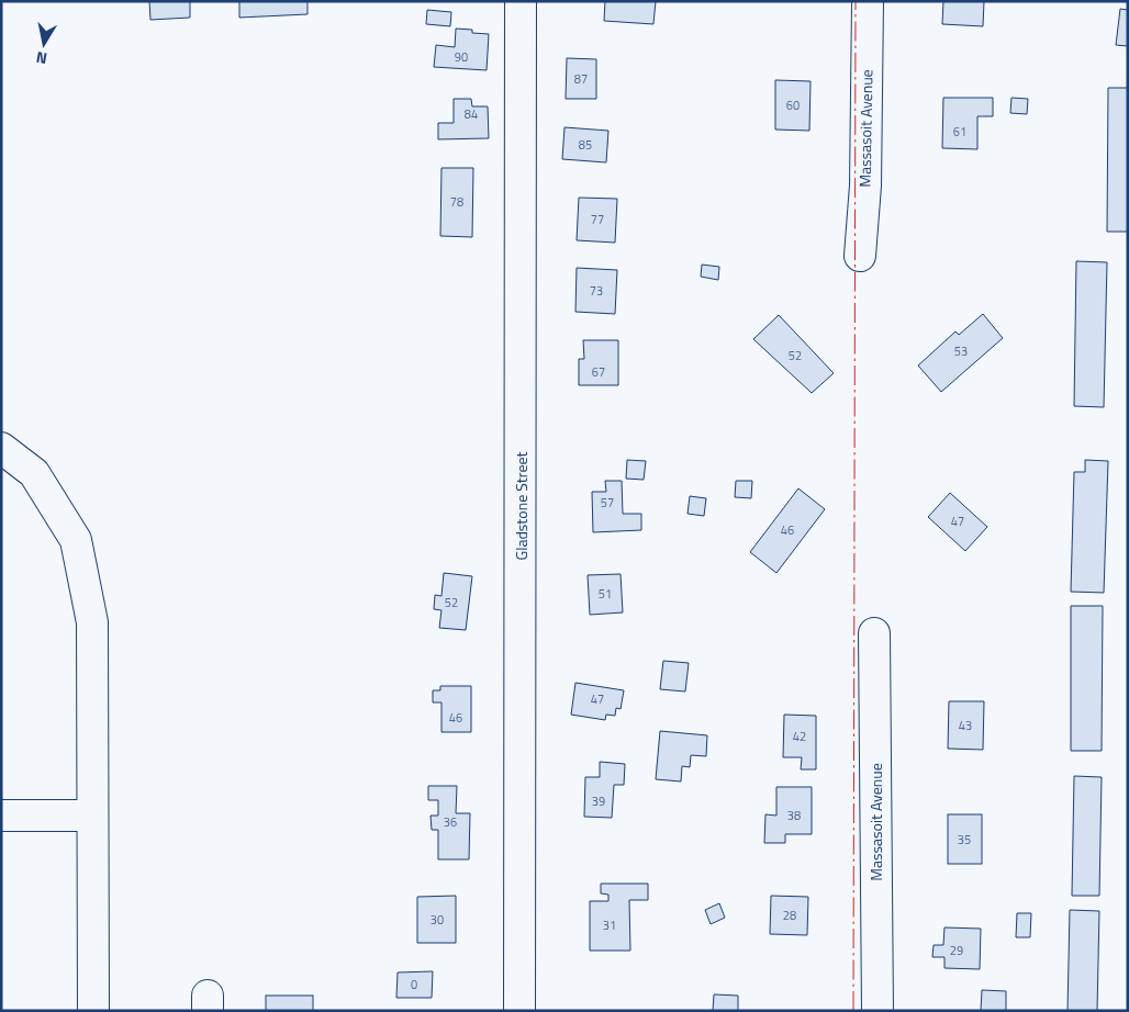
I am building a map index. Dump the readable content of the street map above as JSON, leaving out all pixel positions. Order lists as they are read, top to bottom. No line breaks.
{"streets":{"street":["Massasoit Avenue","Gladstone Street"]},"house_numbers":["90","87","60","84","61","85","78","77","73","53","52","67","57","47","46","51","52","47","46","43","42","39","38","36","35","28","30","31","29","0"],"north":"bottom"}
